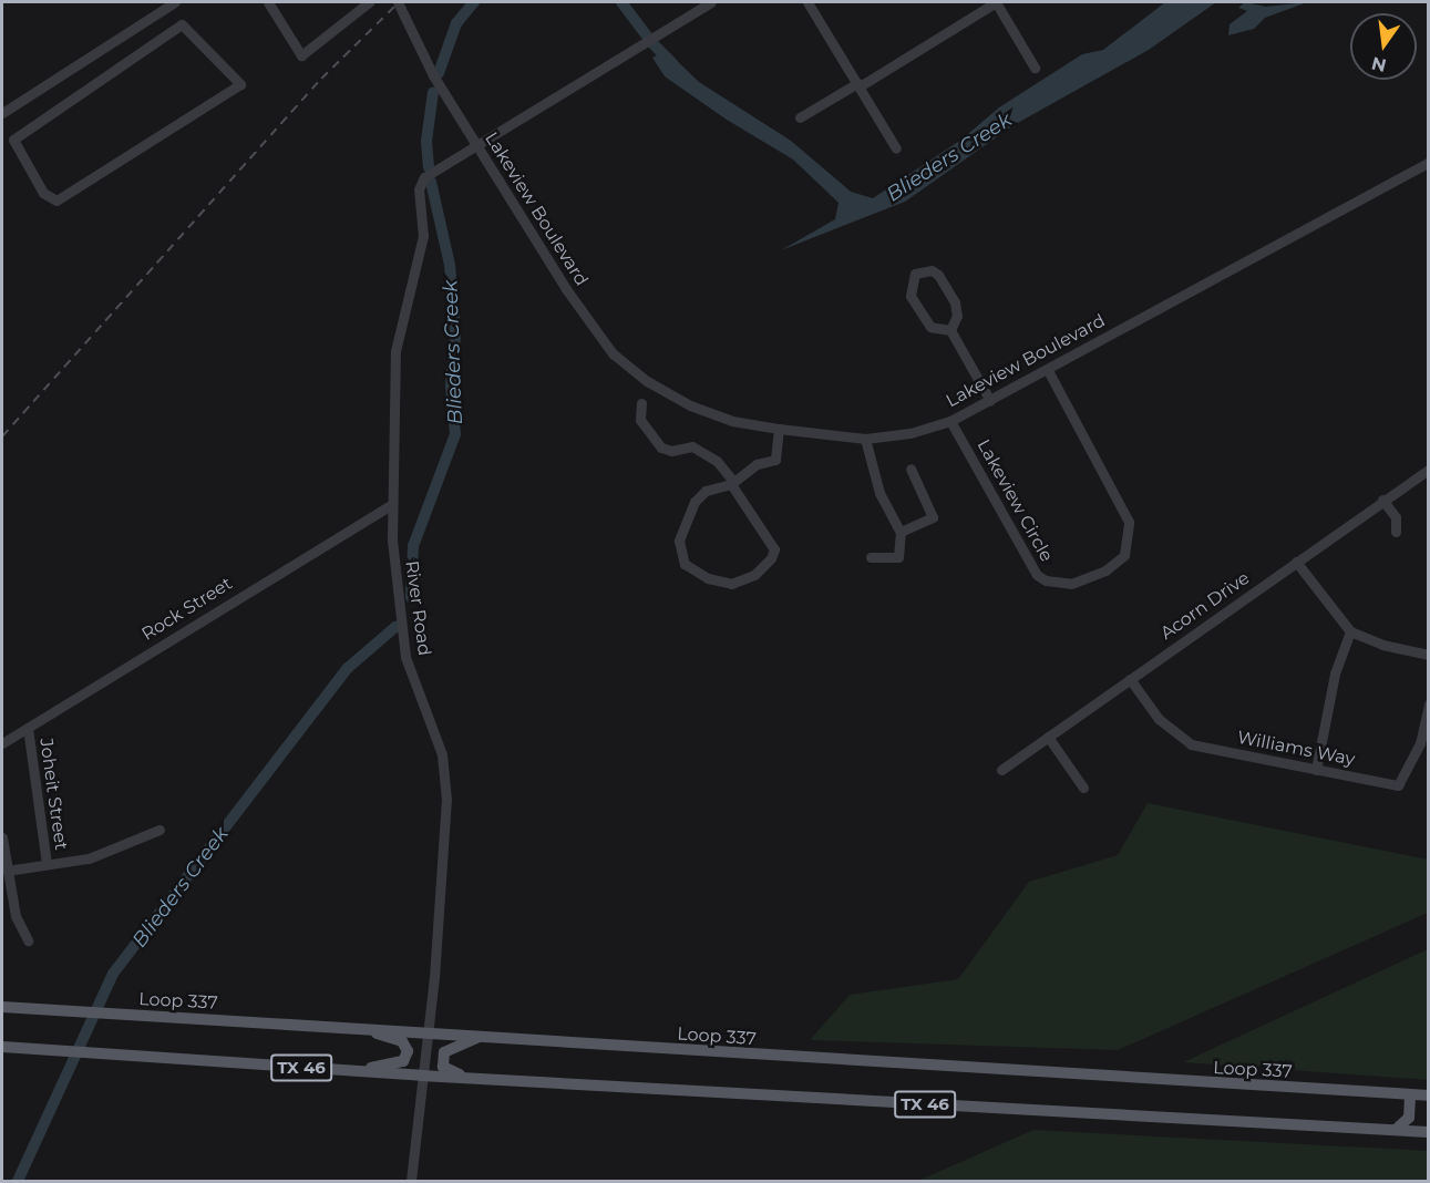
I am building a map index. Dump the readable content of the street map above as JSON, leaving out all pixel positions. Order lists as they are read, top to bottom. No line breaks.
{"streets":{"main road":["Loop 337","TX 46"],"street":["Lakeview Boulevard","Lakeview Circle","Acorn Drive","River Road","Rock Street","Williams Way","Joheit Street"]},"crossings":[["Lakeview Boulevard","Lakeview Circle"],["Lakeview Boulevard","River Road"],["Acorn Drive","Williams Way"],["River Road","Rock Street"],["River Road","Loop 337"],["River Road","TX 46"],["Rock Street","Joheit Street"]],"water":["Blieders Creek"],"north":"bottom"}
